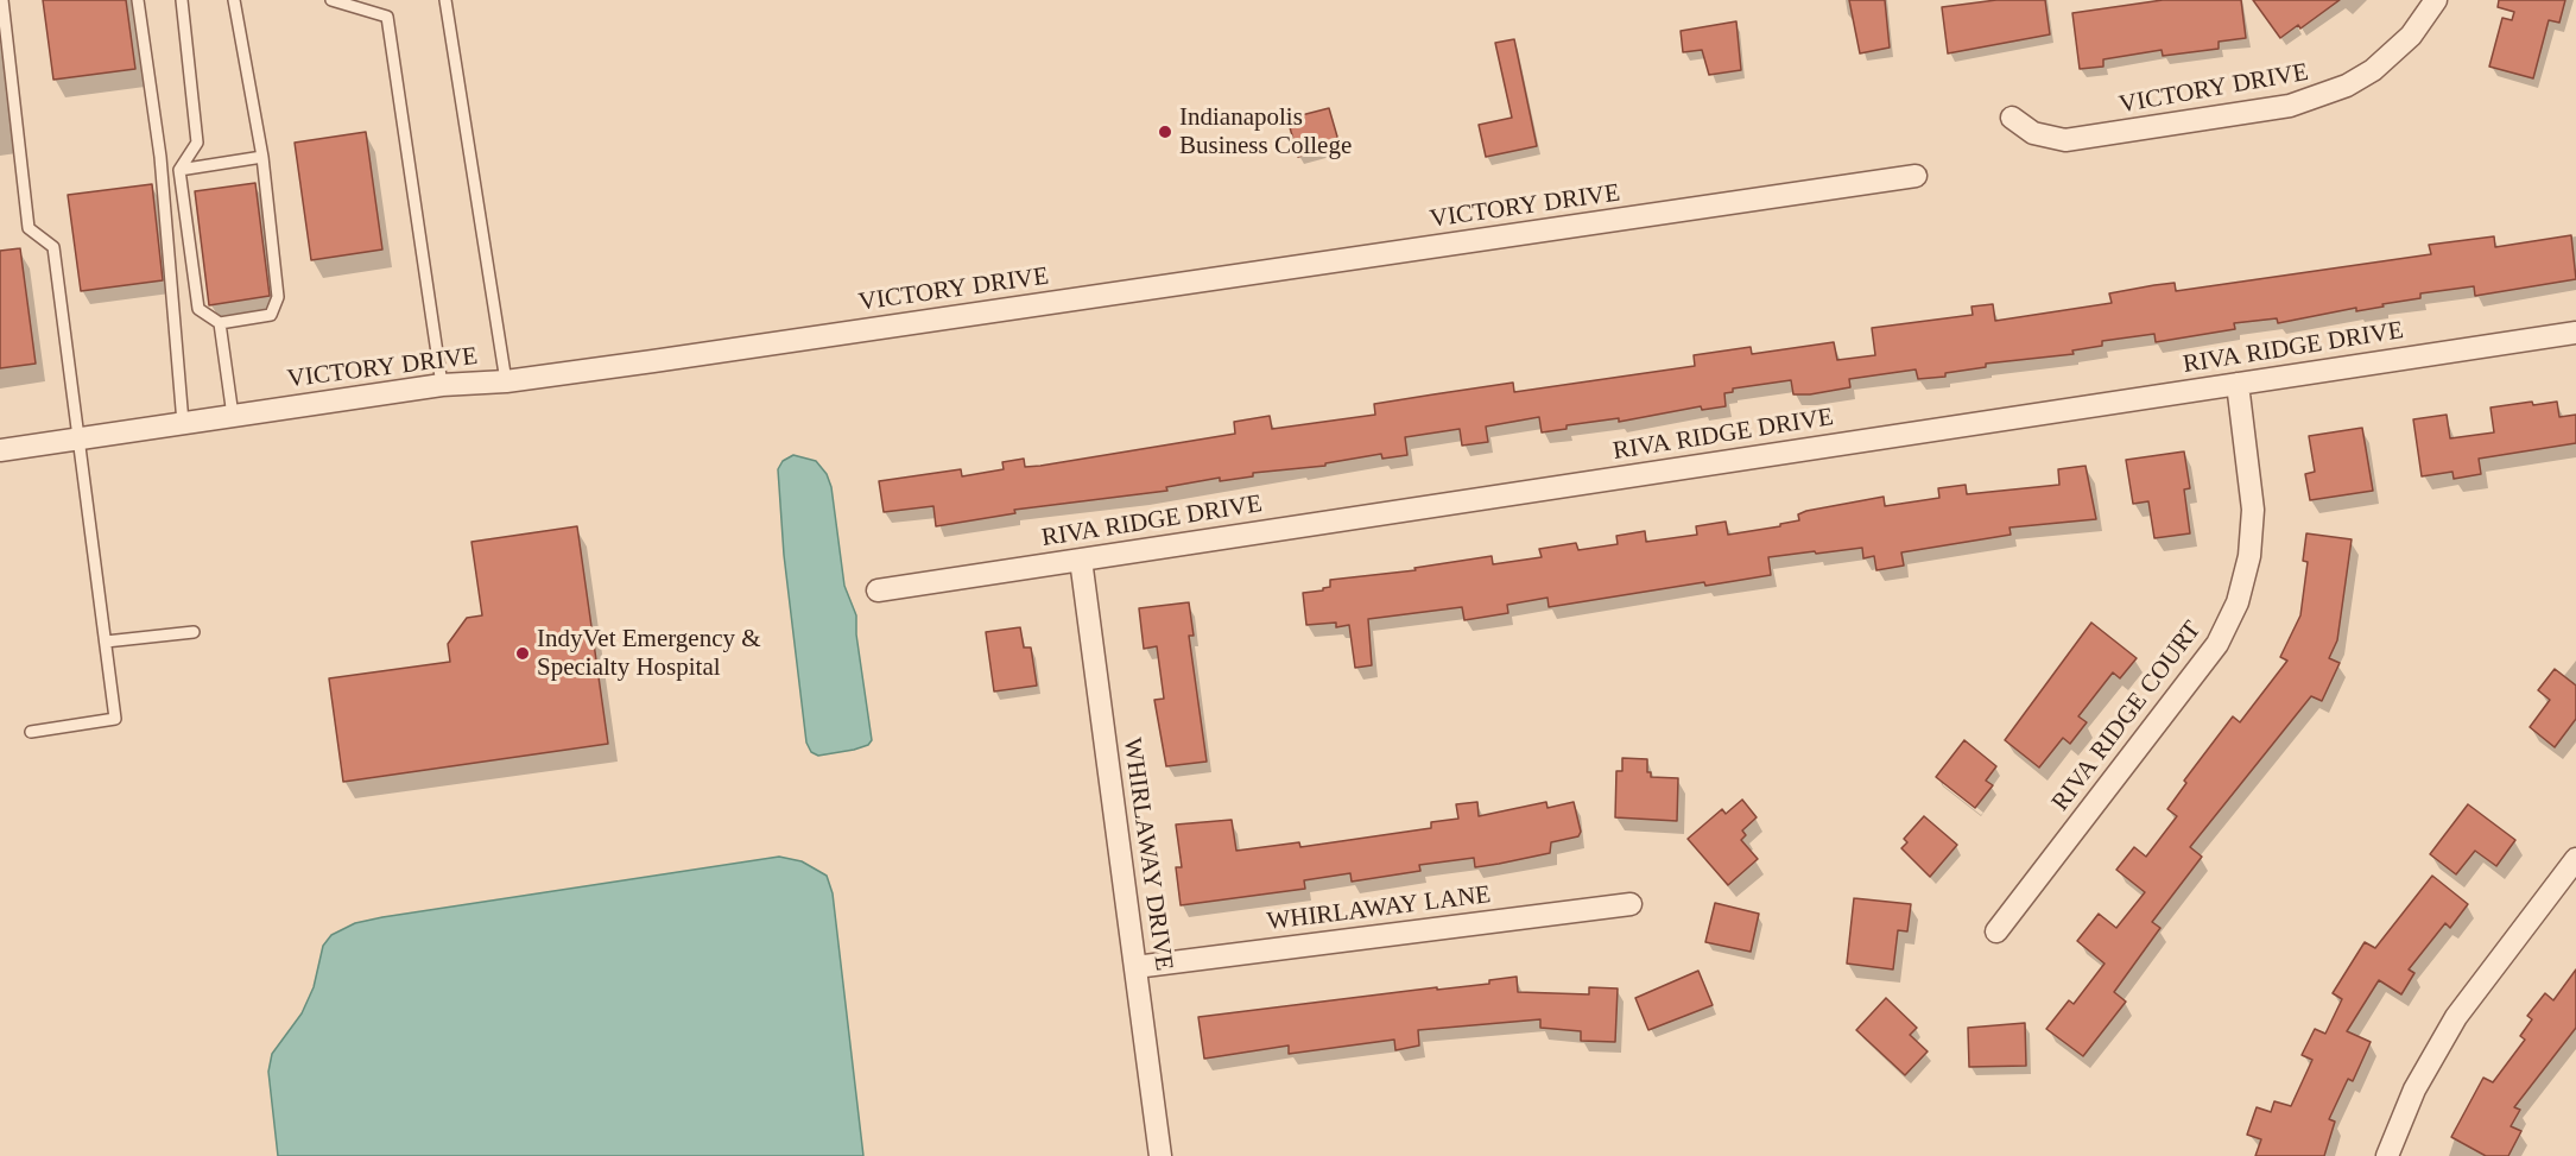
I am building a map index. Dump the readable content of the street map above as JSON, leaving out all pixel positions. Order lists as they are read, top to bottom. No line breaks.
{"streets":{"street":["VICTORY DRIVE","RIVA RIDGE DRIVE","RIVA RIDGE COURT","WHIRLAWAY DRIVE","WHIRLAWAY LANE"]},"crossings":[["RIVA RIDGE DRIVE","RIVA RIDGE COURT"],["RIVA RIDGE DRIVE","WHIRLAWAY DRIVE"],["WHIRLAWAY DRIVE","WHIRLAWAY LANE"]],"places":["Indianapolis Business College","IndyVet Emergency & Specialty Hospital"]}
